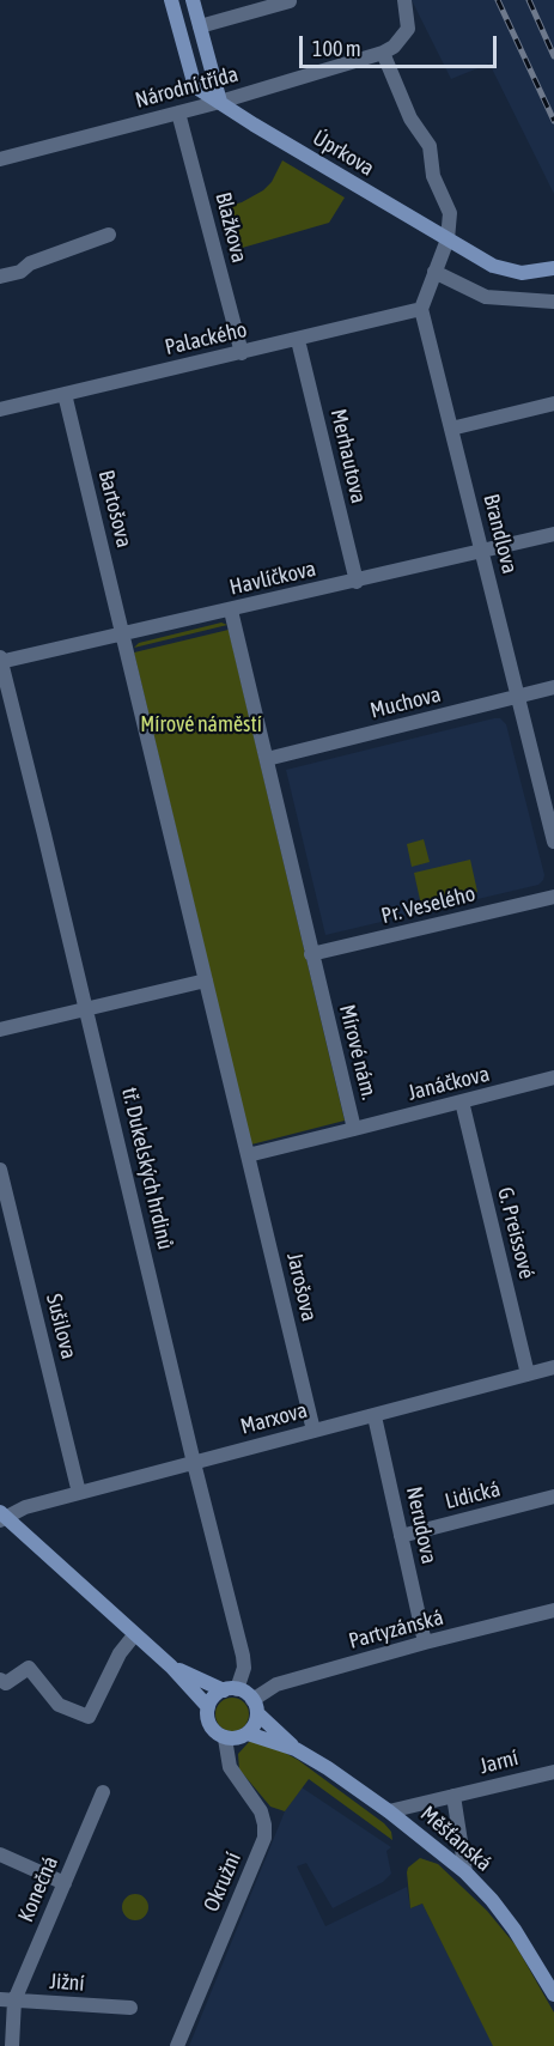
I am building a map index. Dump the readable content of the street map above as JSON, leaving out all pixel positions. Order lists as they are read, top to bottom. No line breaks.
{"streets":{"main road":["Úprkova","Měšťanská"],"street":["Národní třída","Blažkova","Palackého","Merhautova","Bartošova","Brandlova","Havlíčkova","Muchova","Pr. Veselého","Mírové nám.","Janáčkova","tř. Dukelských hrdinů","G. Preissové","Jarošova","Sušilova","Marxova","Lidická","Nerudova","Partyzánská","Jarní","Okružní","Konečná","Jižní"]},"crossings":[["Národní třída","Úprkova"],["Národní třída","Blažkova"],["Blažkova","Palackého"],["Palackého","Merhautova"],["Palackého","Bartošova"],["Palackého","Brandlova"],["Merhautova","Havlíčkova"],["Bartošova","Havlíčkova"],["Brandlova","Havlíčkova"],["Brandlova","Muchova"],["Havlíčkova","Mírové nám."],["Havlíčkova","tř. Dukelských hrdinů"],["Muchova","Mírové nám."],["Pr. Veselého","Mírové nám."],["Mírové nám.","Janáčkova"],["Mírové nám.","Jarošova"],["Janáčkova","G. Preissové"],["tř. Dukelských hrdinů","Marxova"],["tř. Dukelských hrdinů","Partyzánská"],["tř. Dukelských hrdinů","Měšťanská"],["tř. Dukelských hrdinů","Okružní"],["G. Preissové","Marxova"],["Jarošova","Marxova"],["Sušilova","Marxova"],["Marxova","Nerudova"],["Marxova","Měšťanská"],["Lidická","Nerudova"],["Nerudova","Partyzánská"],["Partyzánská","Měšťanská"],["Partyzánská","Okružní"],["Jarní","Měšťanská"],["Měšťanská","Okružní"],["Konečná","Jižní"]],"parks":["Mírové náměstí"],"scale_bar":"100 m"}
